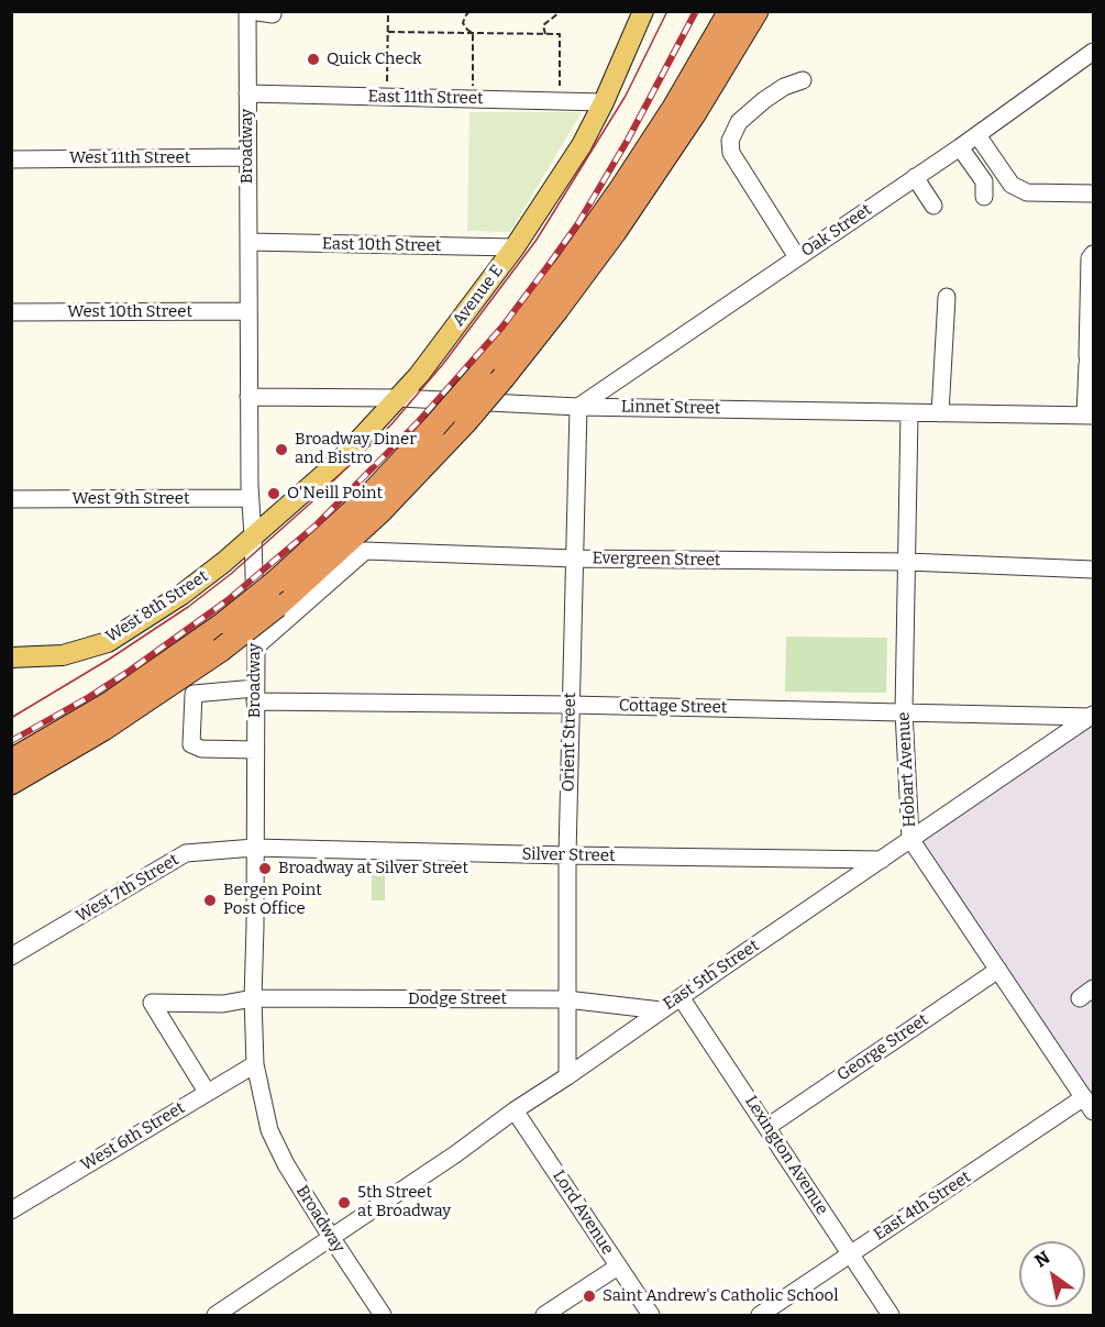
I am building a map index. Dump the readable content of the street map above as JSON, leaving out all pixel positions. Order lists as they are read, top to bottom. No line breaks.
{"streets":{"main road":["Avenue E","West 8th Street"],"street":["East 11th Street","Broadway","West 11th Street","Oak Street","East 10th Street","West 10th Street","Linnet Street","West 9th Street","Evergreen Street","Cottage Street","Orient Street","Hobart Avenue","Silver Street","West 7th Street","East 5th Street","Dodge Street","George Street","West 6th Street","Lexington Avenue","East 4th Street","Lord Avenue"]},"crossings":[["East 11th Street","Broadway"],["East 11th Street","Avenue E"],["Broadway","West 11th Street"],["Broadway","East 10th Street"],["Broadway","Avenue E"],["Broadway","West 10th Street"],["Broadway","Linnet Street"],["Broadway","West 9th Street"],["Broadway","Evergreen Street"],["Broadway","West 8th Street"],["Broadway","Cottage Street"],["Broadway","Silver Street"],["Broadway","West 7th Street"],["Broadway","East 5th Street"],["Broadway","Dodge Street"],["Broadway","West 6th Street"],["Oak Street","Linnet Street"],["Oak Street","Orient Street"],["East 10th Street","Avenue E"],["Avenue E","Linnet Street"],["Avenue E","West 8th Street"],["Linnet Street","Orient Street"],["Linnet Street","Hobart Avenue"],["Evergreen Street","Orient Street"],["Evergreen Street","Hobart Avenue"],["Cottage Street","Orient Street"],["Cottage Street","Hobart Avenue"],["Cottage Street","East 5th Street"],["Orient Street","Silver Street"],["Orient Street","East 5th Street"],["Orient Street","Dodge Street"],["Hobart Avenue","East 5th Street"],["Hobart Avenue","George Street"],["Hobart Avenue","East 4th Street"],["Silver Street","West 7th Street"],["Silver Street","East 5th Street"],["East 5th Street","Dodge Street"],["East 5th Street","Lexington Avenue"],["East 5th Street","Lord Avenue"],["Dodge Street","West 6th Street"],["George Street","Lexington Avenue"],["Lexington Avenue","East 4th Street"]],"places":["Quick Check","Broadway Diner and Bistro","O'Neill Point","Broadway at Silver Street","Bergen Point Post Office","5th Street at Broadway","Saint Andrew's Catholic School"],"north":"top left"}
